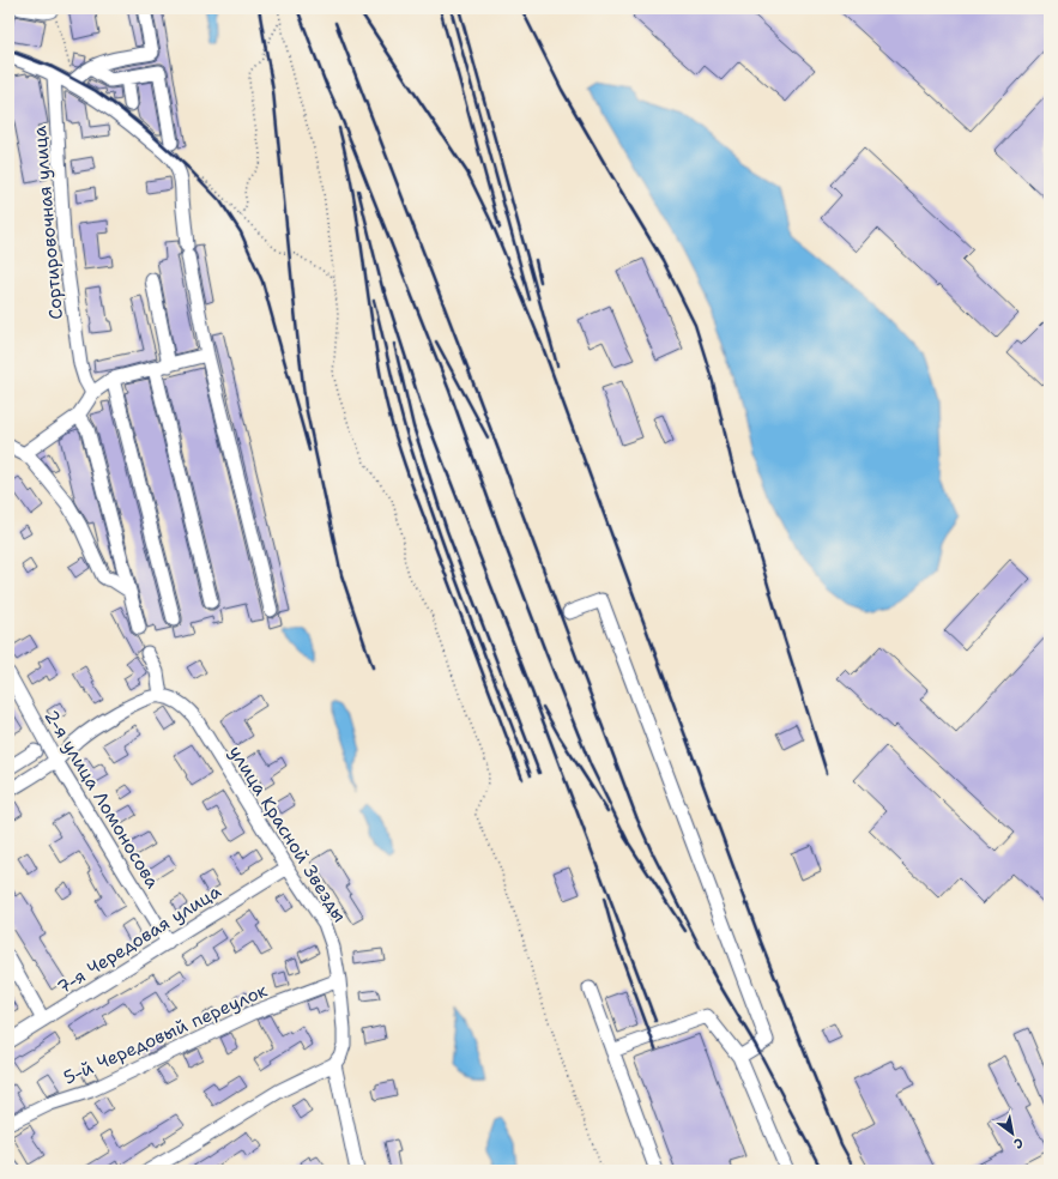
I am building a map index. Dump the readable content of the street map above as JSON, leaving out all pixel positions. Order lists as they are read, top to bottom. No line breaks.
{"streets":{"street":["Сортировочная улица","2-я улица Ломоносова","улица Красной Звезды","7-я Чередовая улица","5-й Чередовый переулок"]},"crossings":[["2-я улица Ломоносова","7-я Чередовая улица"],["улица Красной Звезды","7-я Чередовая улица"],["улица Красной Звезды","5-й Чередовый переулок"]],"north":"bottom right"}
